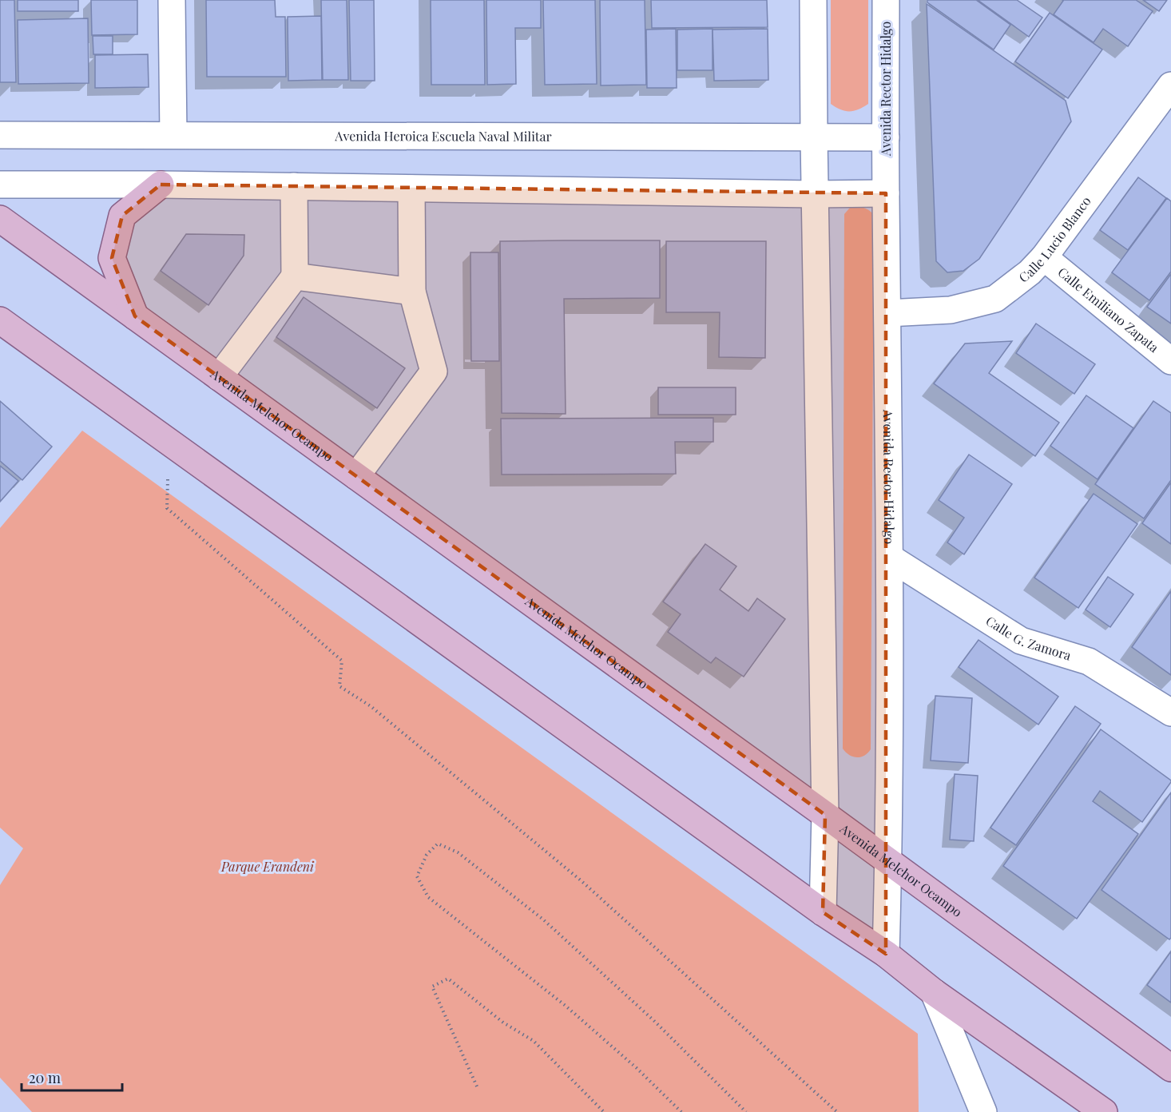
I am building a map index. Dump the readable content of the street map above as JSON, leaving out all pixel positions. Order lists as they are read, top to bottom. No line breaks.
{"streets":{"main road":["Avenida Melchor Ocampo"],"street":["Avenida Rector Hidalgo","Avenida Heroica Escuela Naval Militar","Calle Lucio Blanco","Calle Emiliano Zapata","Calle G. Zamora"]},"crossings":[["Avenida Rector Hidalgo","Avenida Heroica Escuela Naval Militar"],["Avenida Rector Hidalgo","Calle Lucio Blanco"],["Avenida Rector Hidalgo","Avenida Melchor Ocampo"],["Avenida Rector Hidalgo","Calle G. Zamora"],["Calle Lucio Blanco","Calle Emiliano Zapata"]],"parks":["Parque Erandeni"],"scale_bar":"20 m"}
